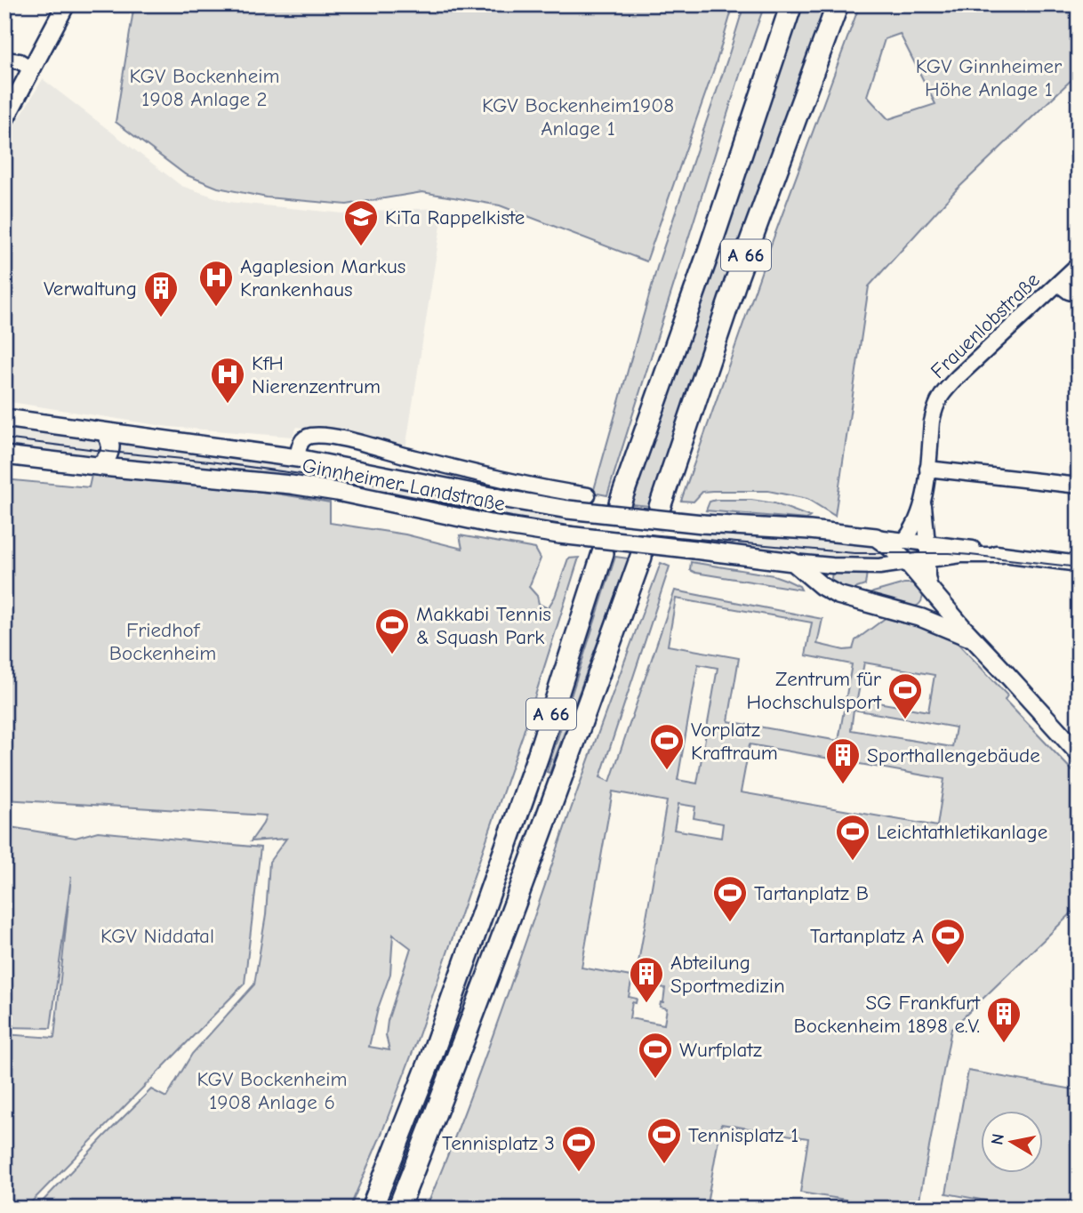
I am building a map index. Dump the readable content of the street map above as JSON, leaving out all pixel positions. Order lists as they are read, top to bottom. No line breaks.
{"streets":{"highway":["A 66"],"main road":["Ginnheimer Landstraße"],"street":["Frauenlobstraße"]},"parks":["KGV Ginnheimer Höhe Anlage 1","KGV Bockenheim 1908 Anlage 2","KGV Bockenheim1908 Anlage 1","Friedhof Bockenheim","KGV Niddatal","KGV Bockenheim 1908 Anlage 6"],"places":{"school or university":["KiTa Rappelkiste"],"hospital":["Agaplesion Markus Krankenhaus","KfH Nierenzentrum"],"building":["Verwaltung","Sporthallengebäude","Abteilung Sportmedizin","SG Frankfurt Bockenheim 1898 e.V."],"sports":["Makkabi Tennis & Squash Park","Zentrum für Hochschulsport","Vorplatz Kraftraum","Leichtathletikanlage","Tartanplatz B","Tartanplatz A","Wurfplatz","Tennisplatz 1","Tennisplatz 3"]},"north":"left"}
